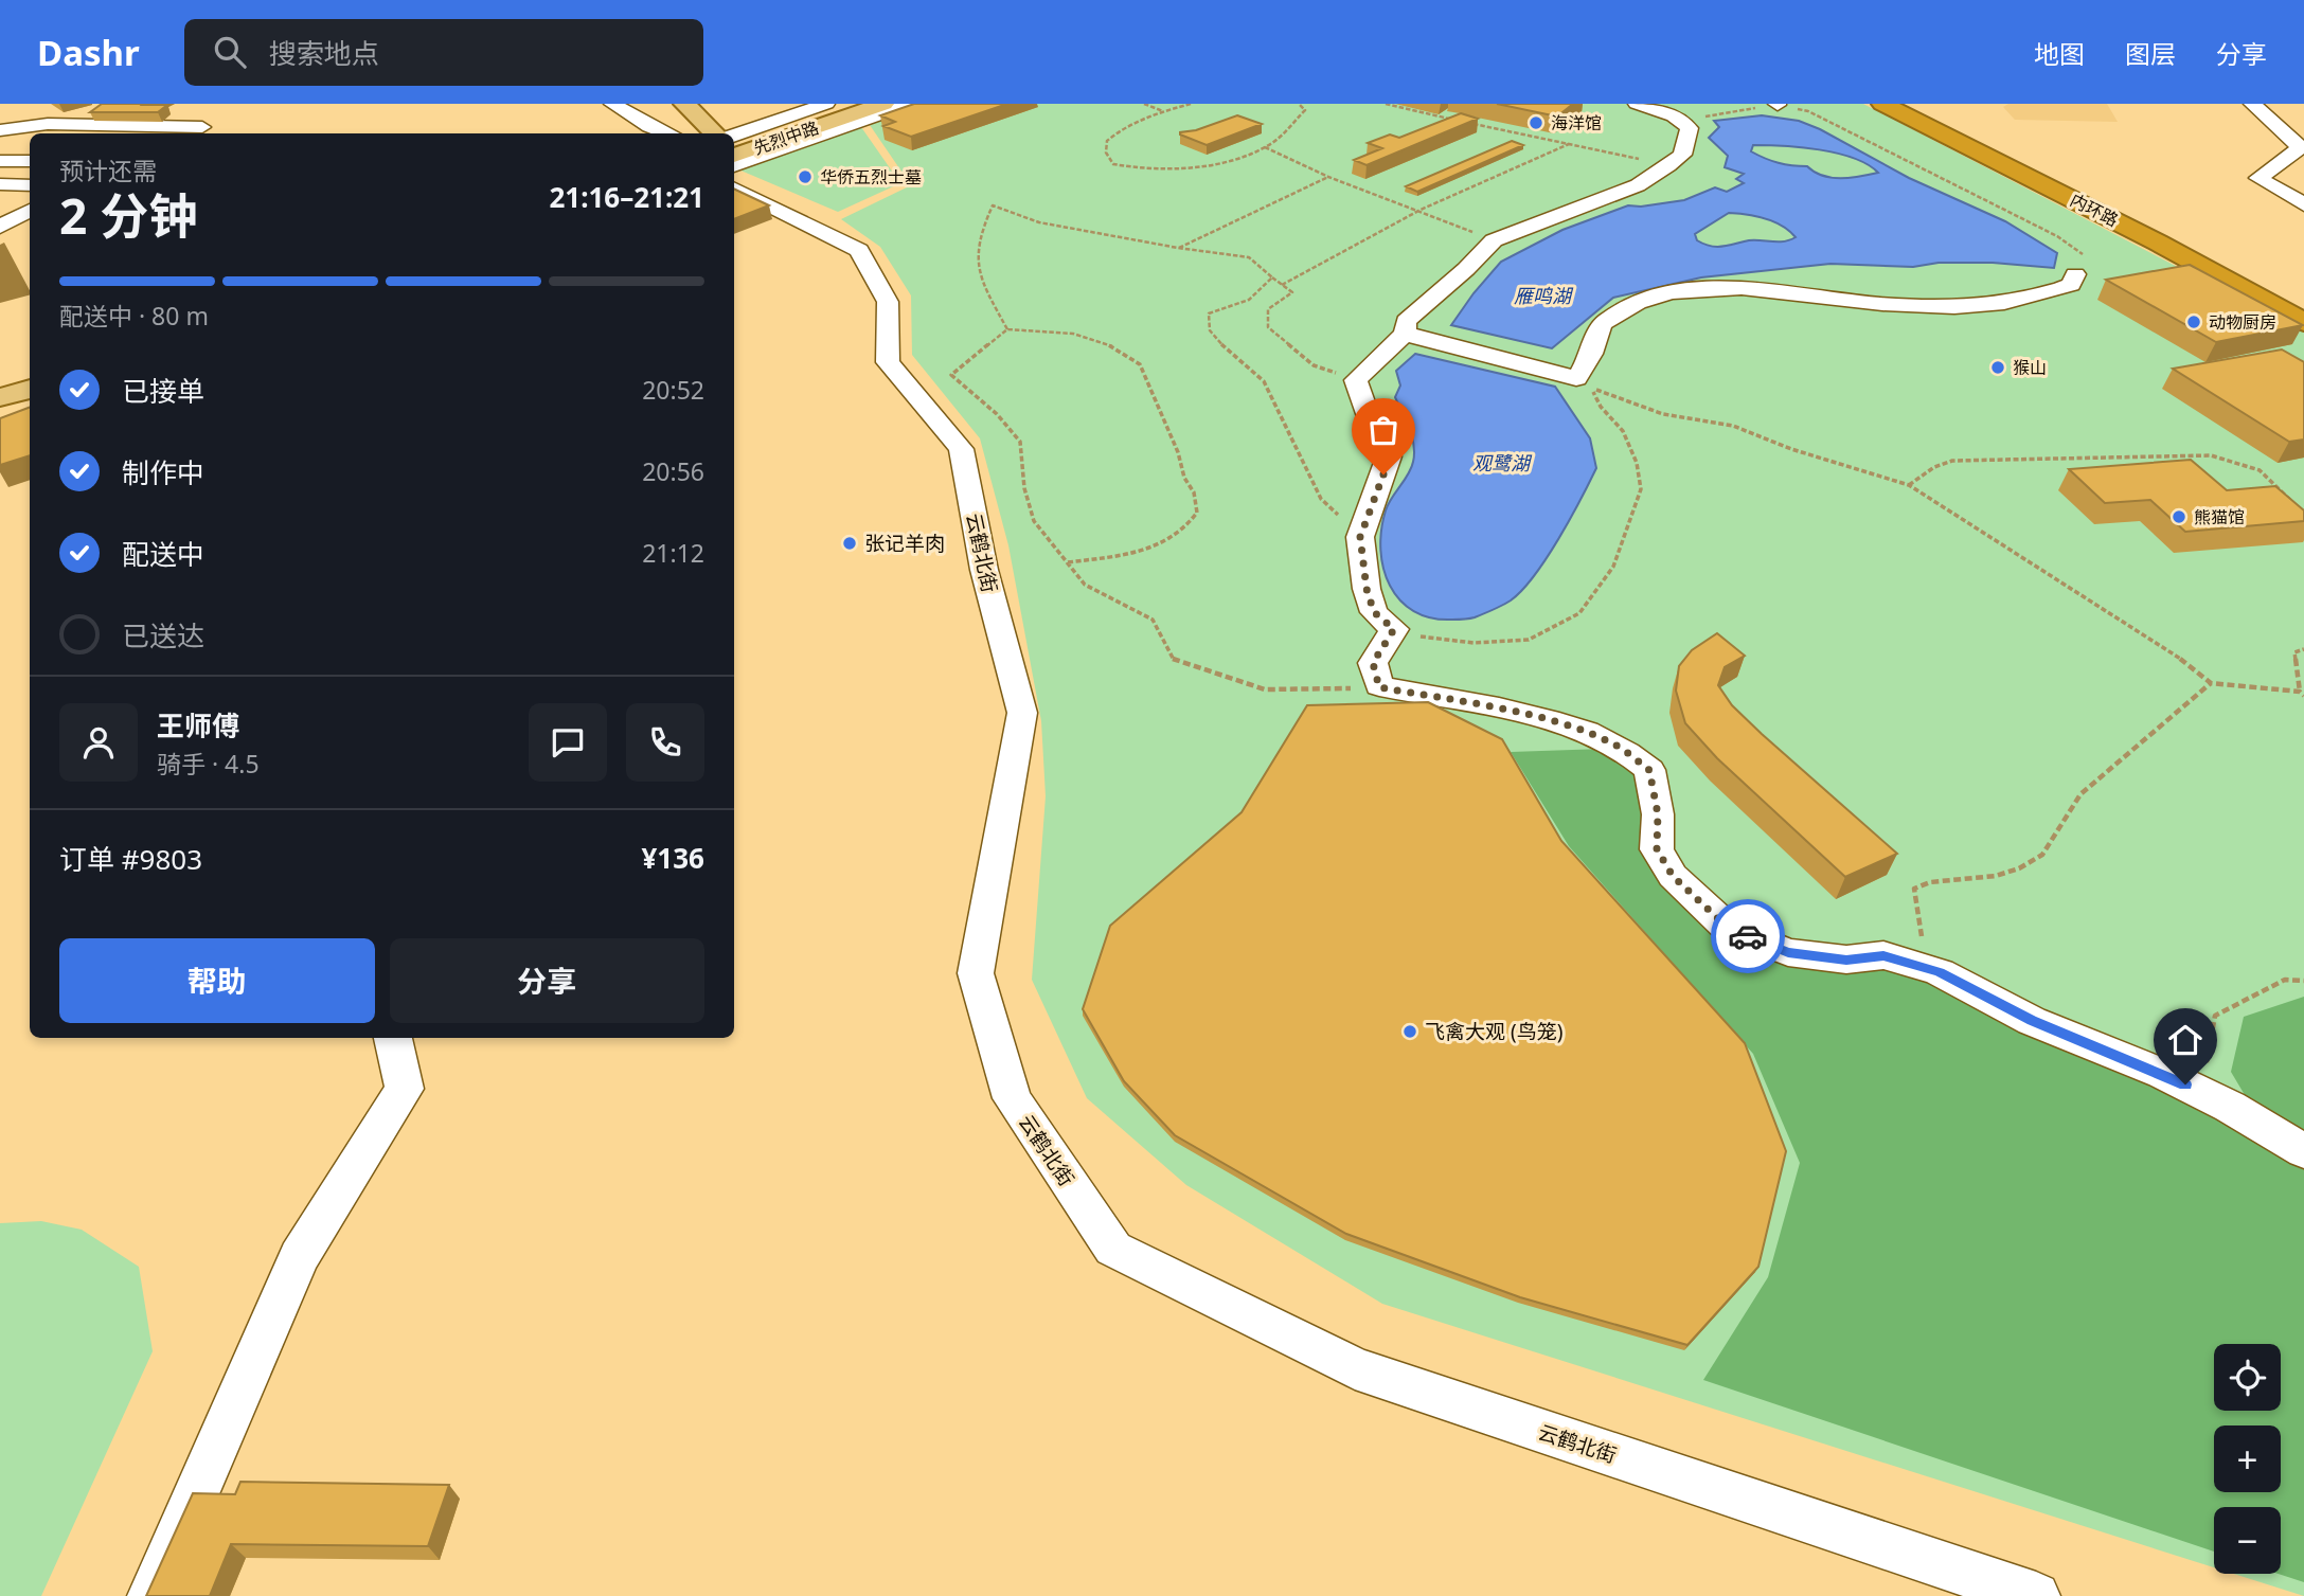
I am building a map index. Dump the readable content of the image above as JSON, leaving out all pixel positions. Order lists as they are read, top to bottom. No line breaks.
{"streets":{"highway":["内环路"],"main road":["先烈中路"],"street":["云鹤北街"]},"water":["雁鸣湖","观鹭湖"],"places":["海洋馆","华侨五烈士墓","动物厨房","猴山","熊猫馆","张记羊肉","飞禽大观 (鸟笼)"],"page":{"header":"Dashr","search":"搜索地点","nav":["地图","图层","分享"],"heading":["2 分钟","预计还需","21:16–21:21"],"panel":["王师傅","骑手 · 4.5","订单 #9803","¥136"],"bar":"配送中 · 80 m","list":[["已接单","20:52"],["制作中","20:56"],["配送中","21:12"],"已送达"],"buttons":["帮助","分享"],"map_buttons":["+","−"]}}
